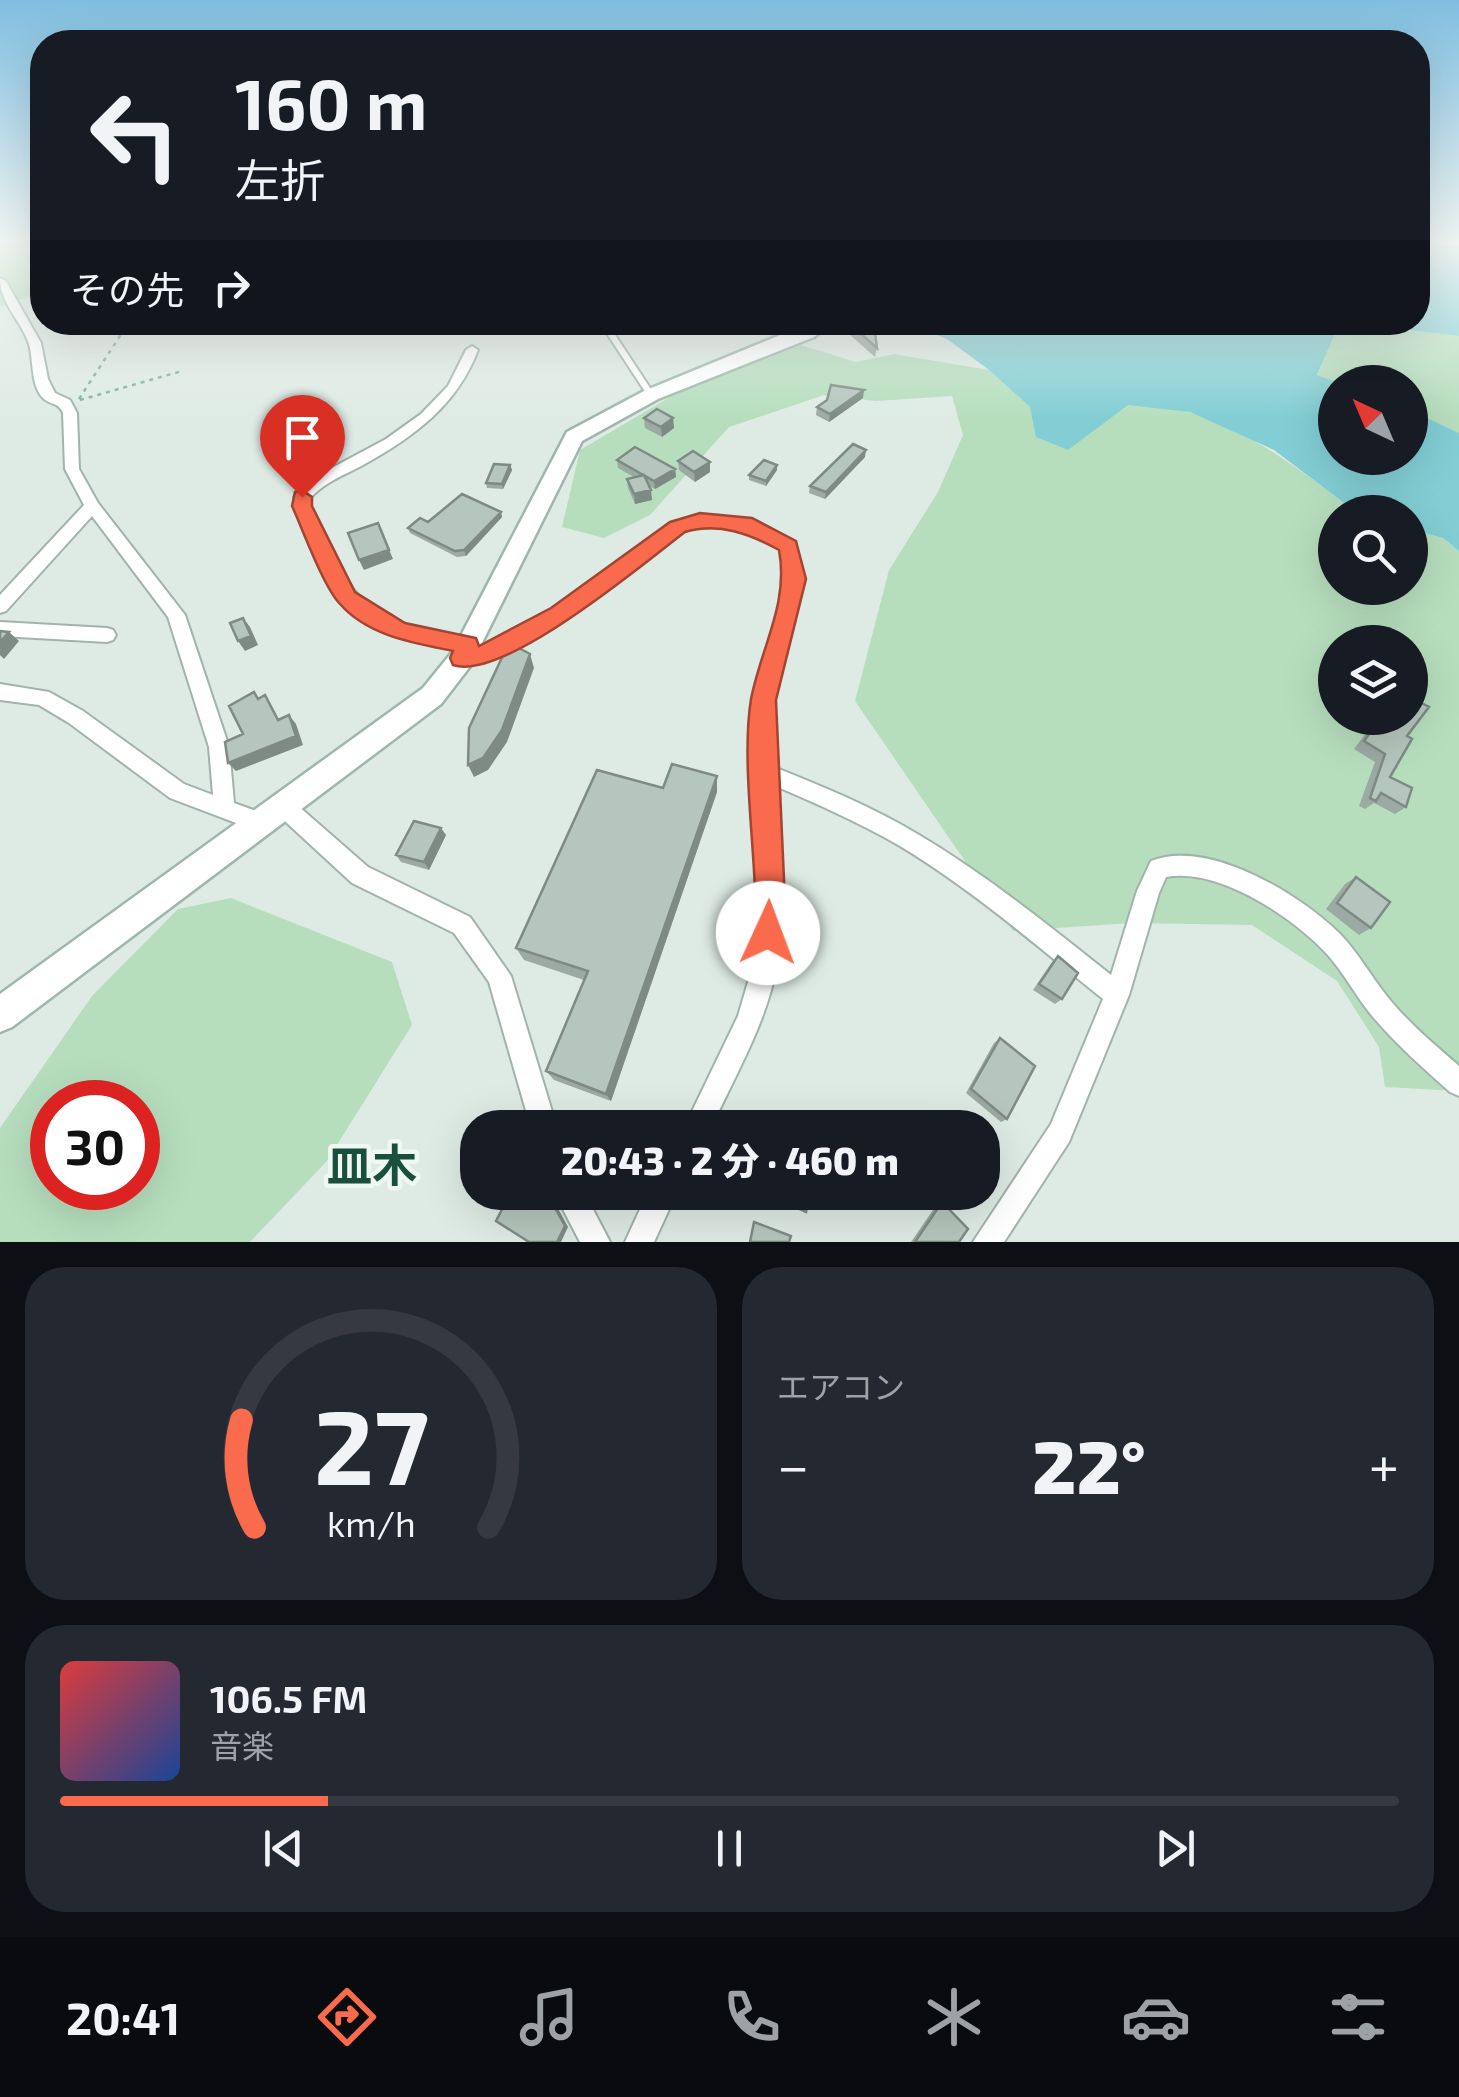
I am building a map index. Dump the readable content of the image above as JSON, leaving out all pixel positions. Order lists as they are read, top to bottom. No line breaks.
{"districts":["皿木"],"north":"top left","page":{"turn":["160 m","左折"],"then":"その先","limit":"30","trip":"20:43 · 2 分 · 460 m","tile":"エアコン","heat":["−","22°","+"],"song":["106.5 FM","音楽"],"tabs":"20:41","gauge":["27","km/h"]}}
